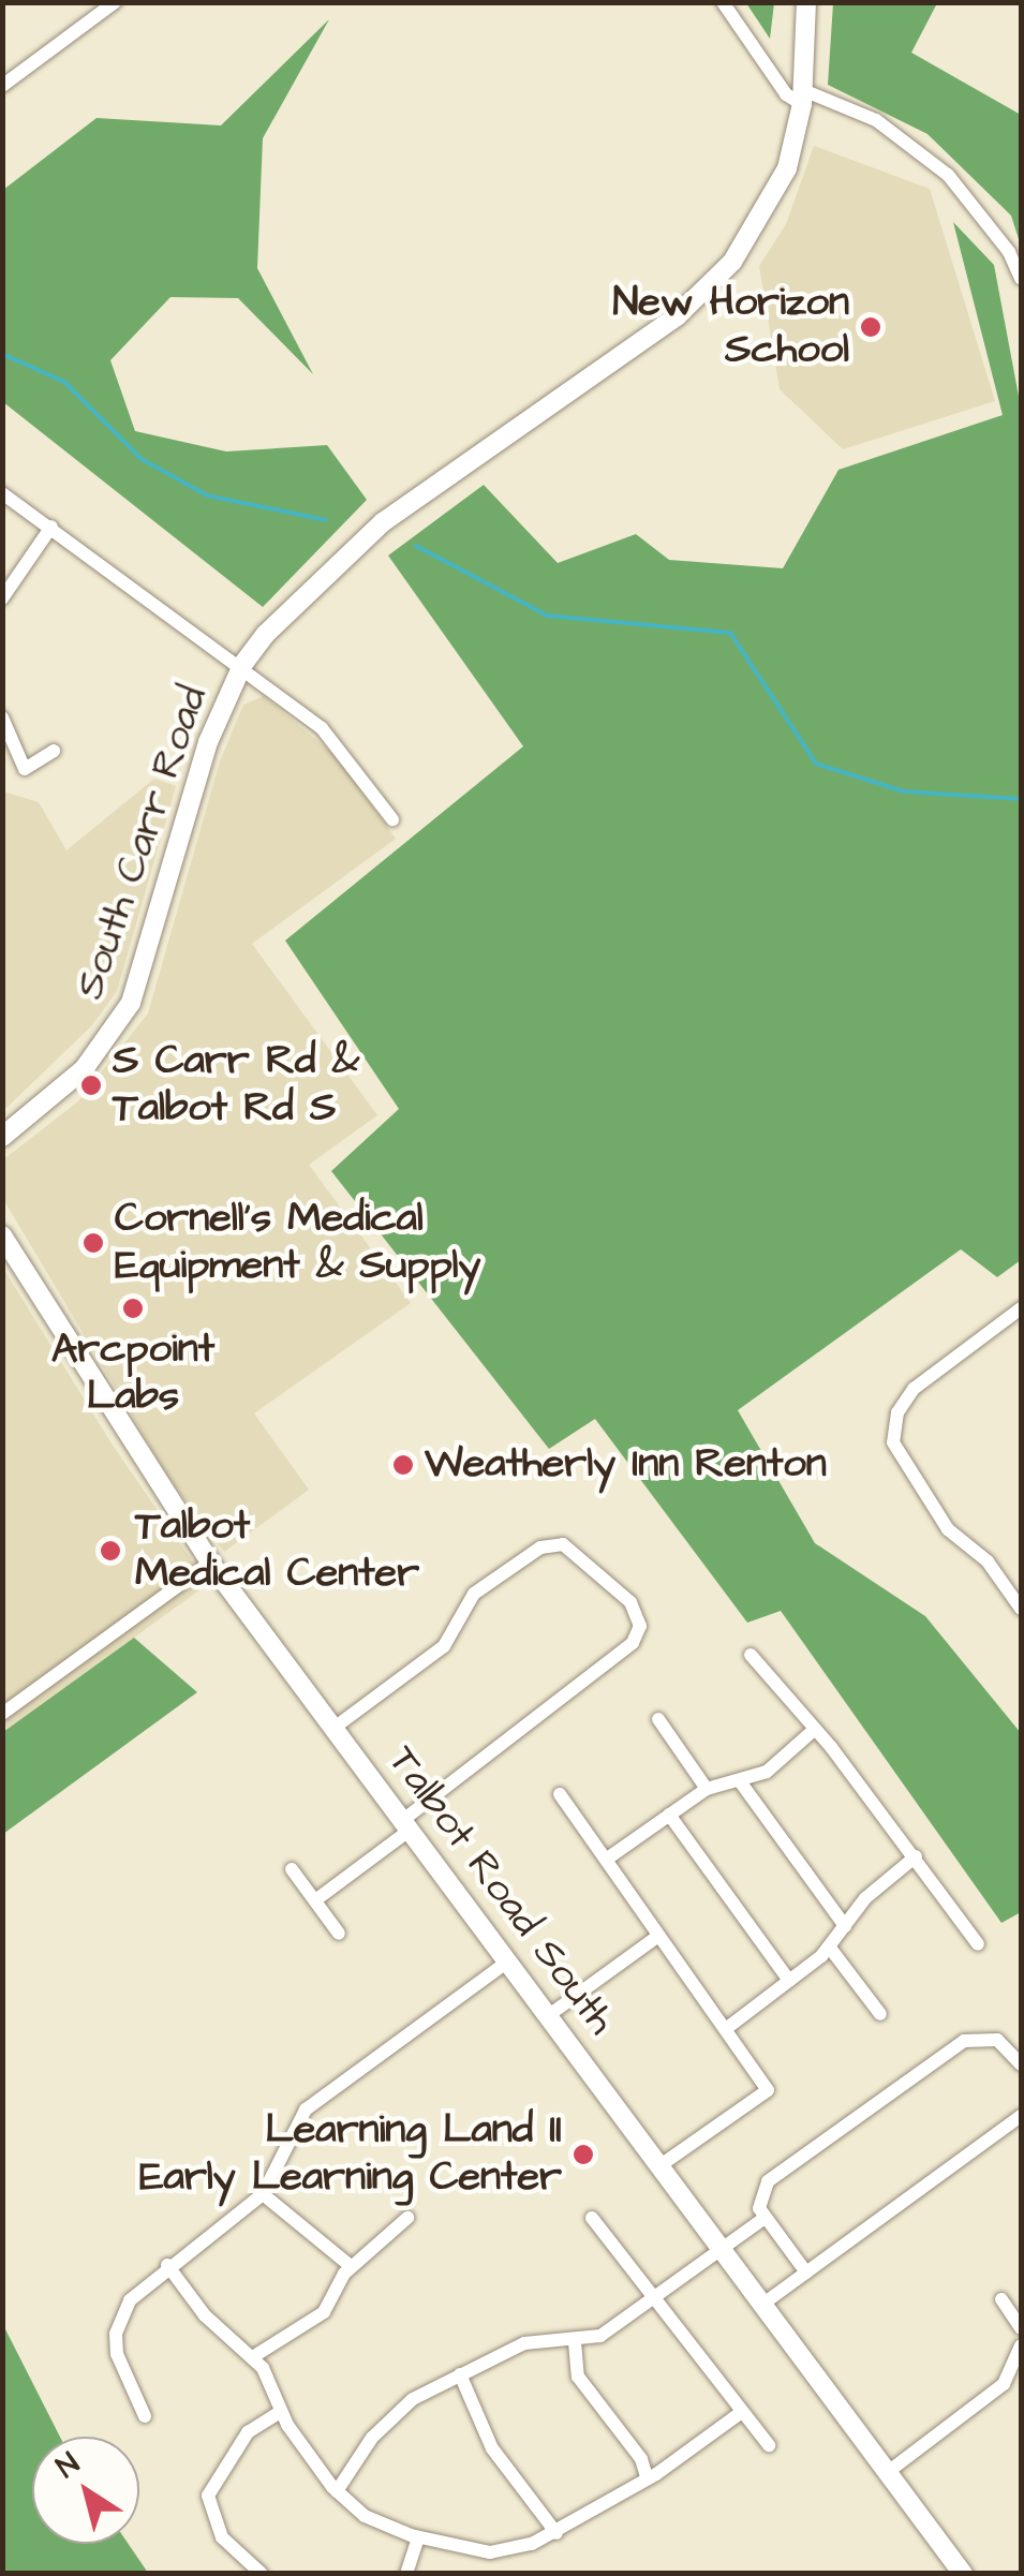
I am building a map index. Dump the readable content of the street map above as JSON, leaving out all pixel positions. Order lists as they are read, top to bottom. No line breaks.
{"streets":{"street":["South Carr Road","Talbot Road South"]},"places":["New Horizon School","S Carr Rd & Talbot Rd S","Cornell's Medical Equipment & Supply","Arcpoint Labs","Weatherly Inn Renton","Talbot Medical Center","Learning Land II Early Learning Center"],"north":"top left"}
